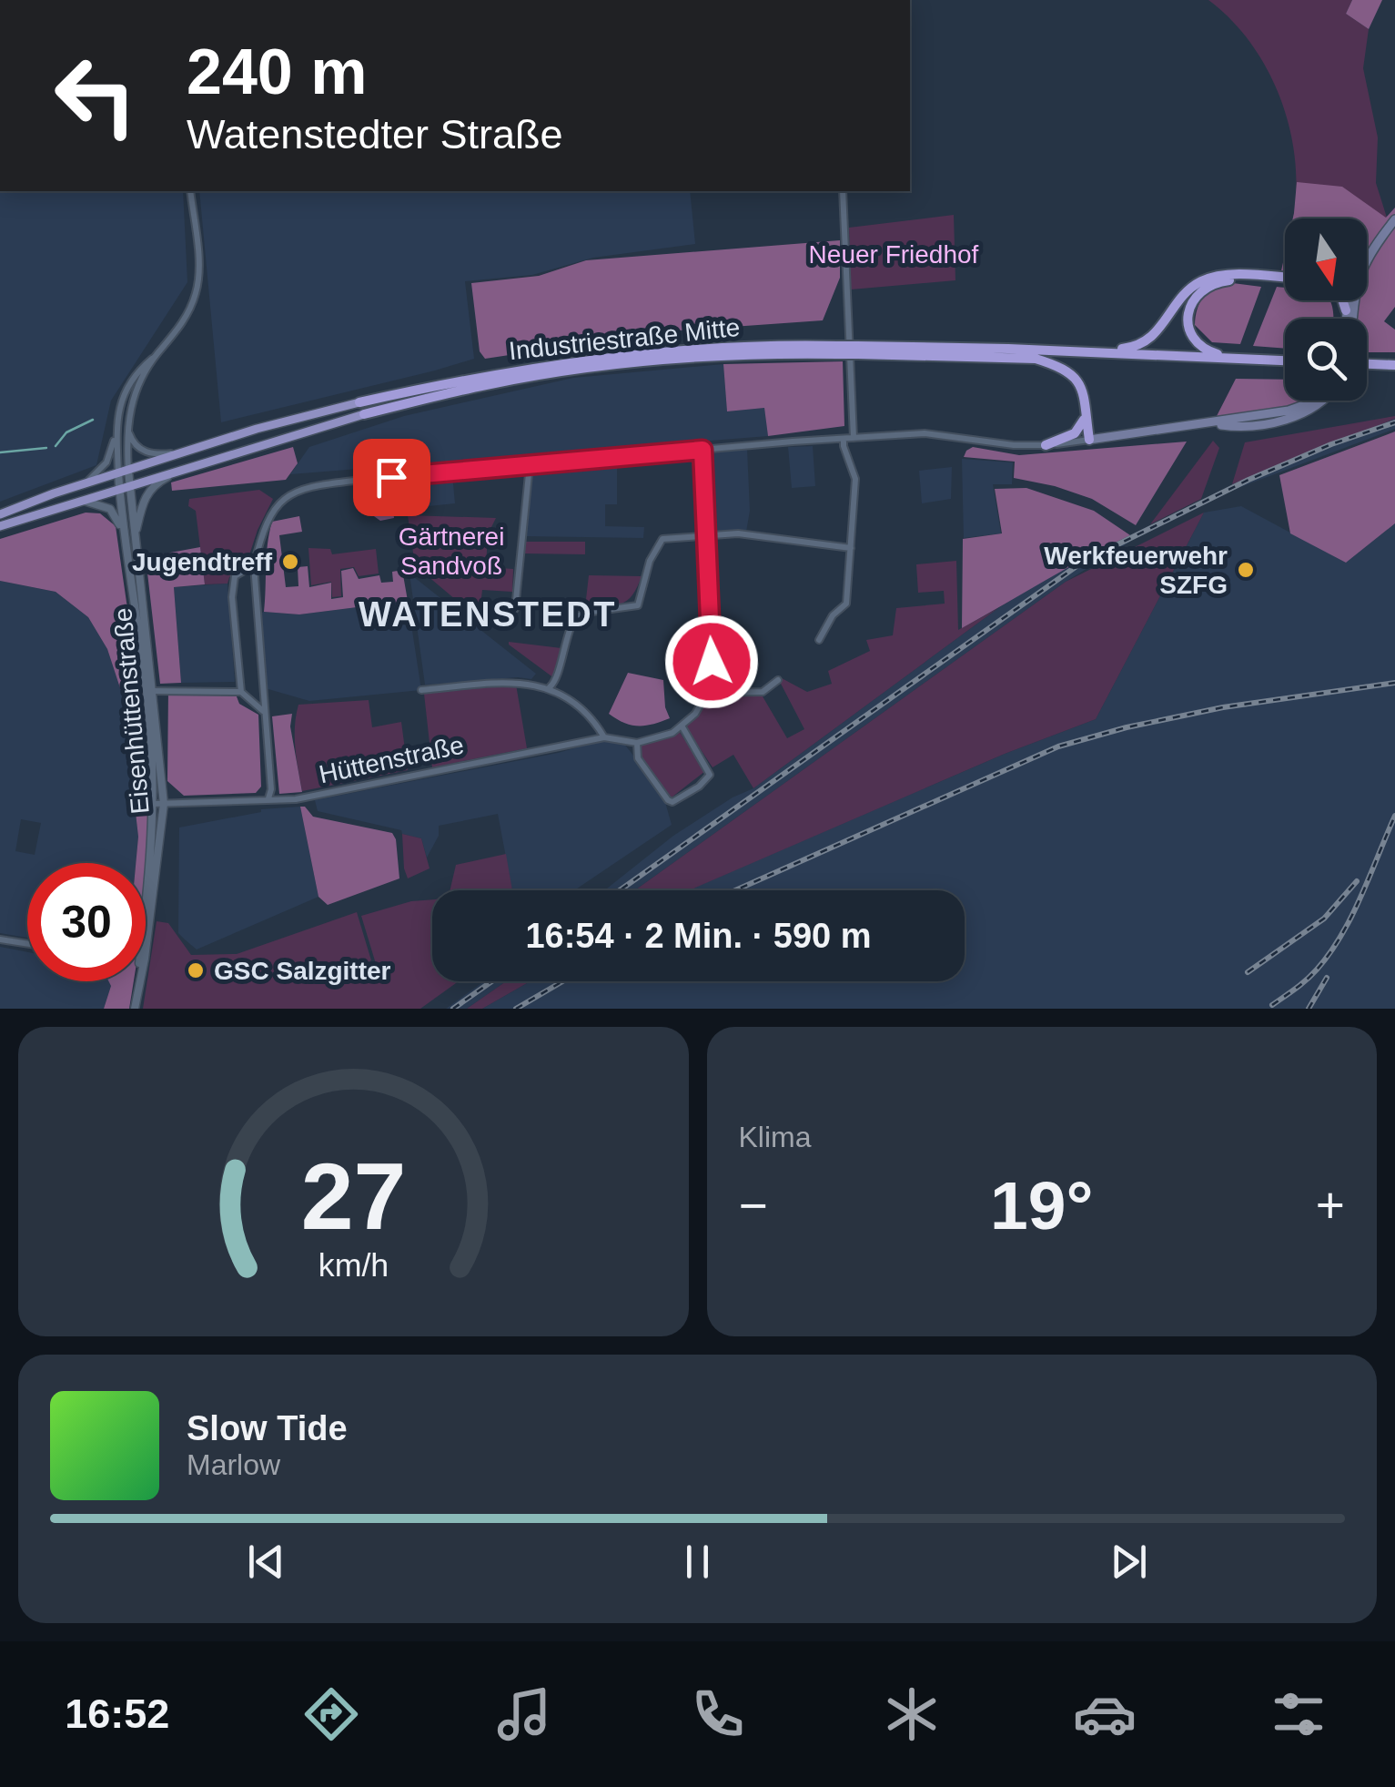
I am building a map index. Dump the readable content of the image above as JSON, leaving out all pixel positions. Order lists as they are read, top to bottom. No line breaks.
{"streets":{"highway":["Industriestraße Mitte"],"street":["Eisenhüttenstraße","Hüttenstraße"]},"crossings":[["Industriestraße Mitte","Eisenhüttenstraße"],["Eisenhüttenstraße","Hüttenstraße"]],"districts":["WATENSTEDT"],"parks":["Neuer Friedhof","Gärtnerei Sandvoß"],"places":["Jugendtreff","Werkfeuerwehr SZFG","GSC Salzgitter"],"north":"bottom","page":{"turn":["240 m","Watenstedter Straße"],"limit":"30","trip":"16:54 · 2 Min. · 590 m","tile":"Klima","heat":["−","19°","+"],"song":["Slow Tide","Marlow"],"tabs":"16:52","gauge":["27","km/h"]}}
